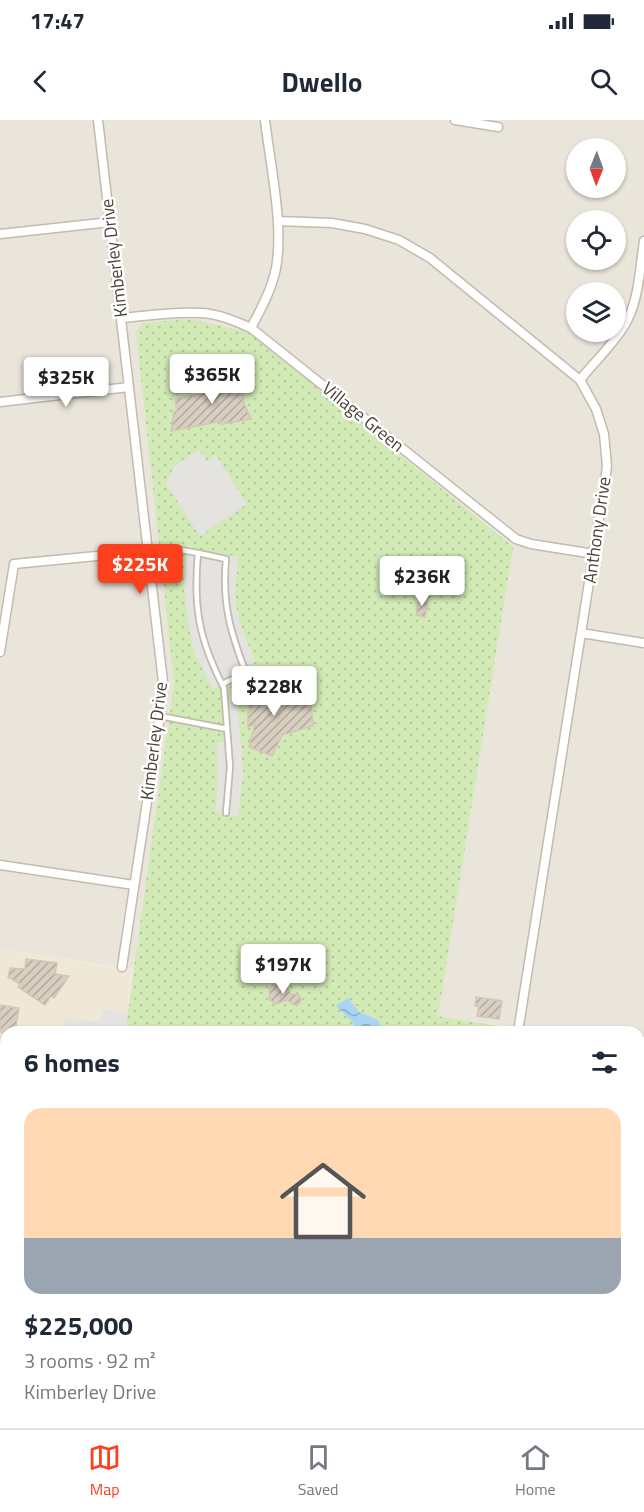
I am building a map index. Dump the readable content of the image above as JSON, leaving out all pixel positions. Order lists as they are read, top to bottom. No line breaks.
{"streets":{"street":["Kimberley Drive","Village Green","Anthony Drive"]},"crossings":[["Kimberley Drive","Village Green"],["Village Green","Anthony Drive"]],"north":"bottom","page":{"status":"17:47","header":"Dwello","price":["$365K","$325K","$225K","$236K","$228K","$197K"],"heading":"6 homes","list":[{"name":"$225,000","note":"3 rooms · 92 m² · Kimberley Drive"}],"tabs":["Map","Saved","Home"]}}
